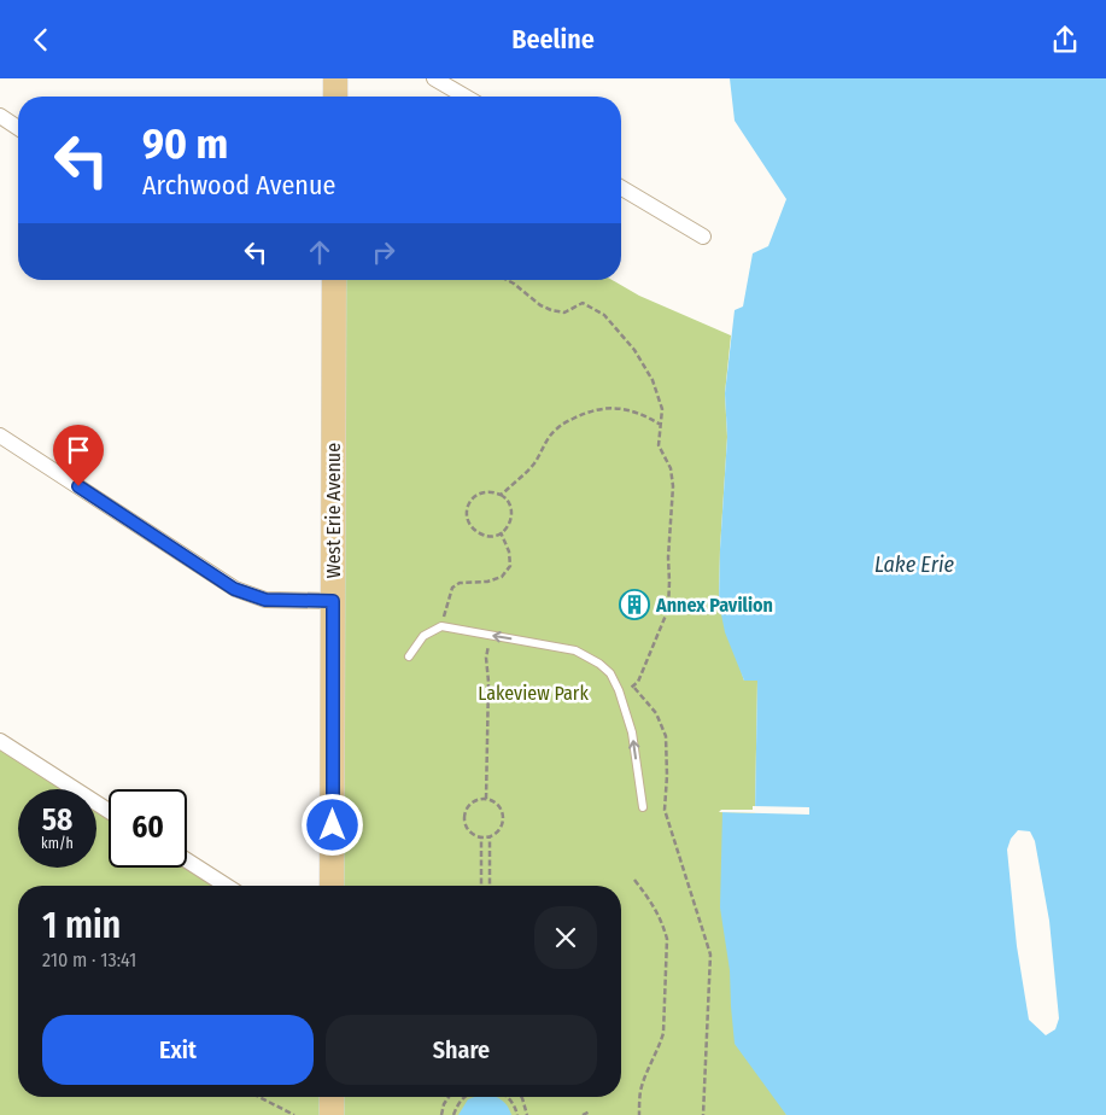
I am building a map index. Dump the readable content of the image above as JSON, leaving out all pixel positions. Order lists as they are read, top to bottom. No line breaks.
{"streets":{"main road":["West Erie Avenue"]},"water":["Lake Erie"],"parks":["Lakeview Park"],"places":{"building":["Annex Pavilion"]},"page":{"header":"Beeline","turn":["90 m","Archwood Avenue"],"speed":"58 km/h","limit":"60","heading":["1 min","210 m · 13:41"],"buttons":["Exit","Share"]}}
